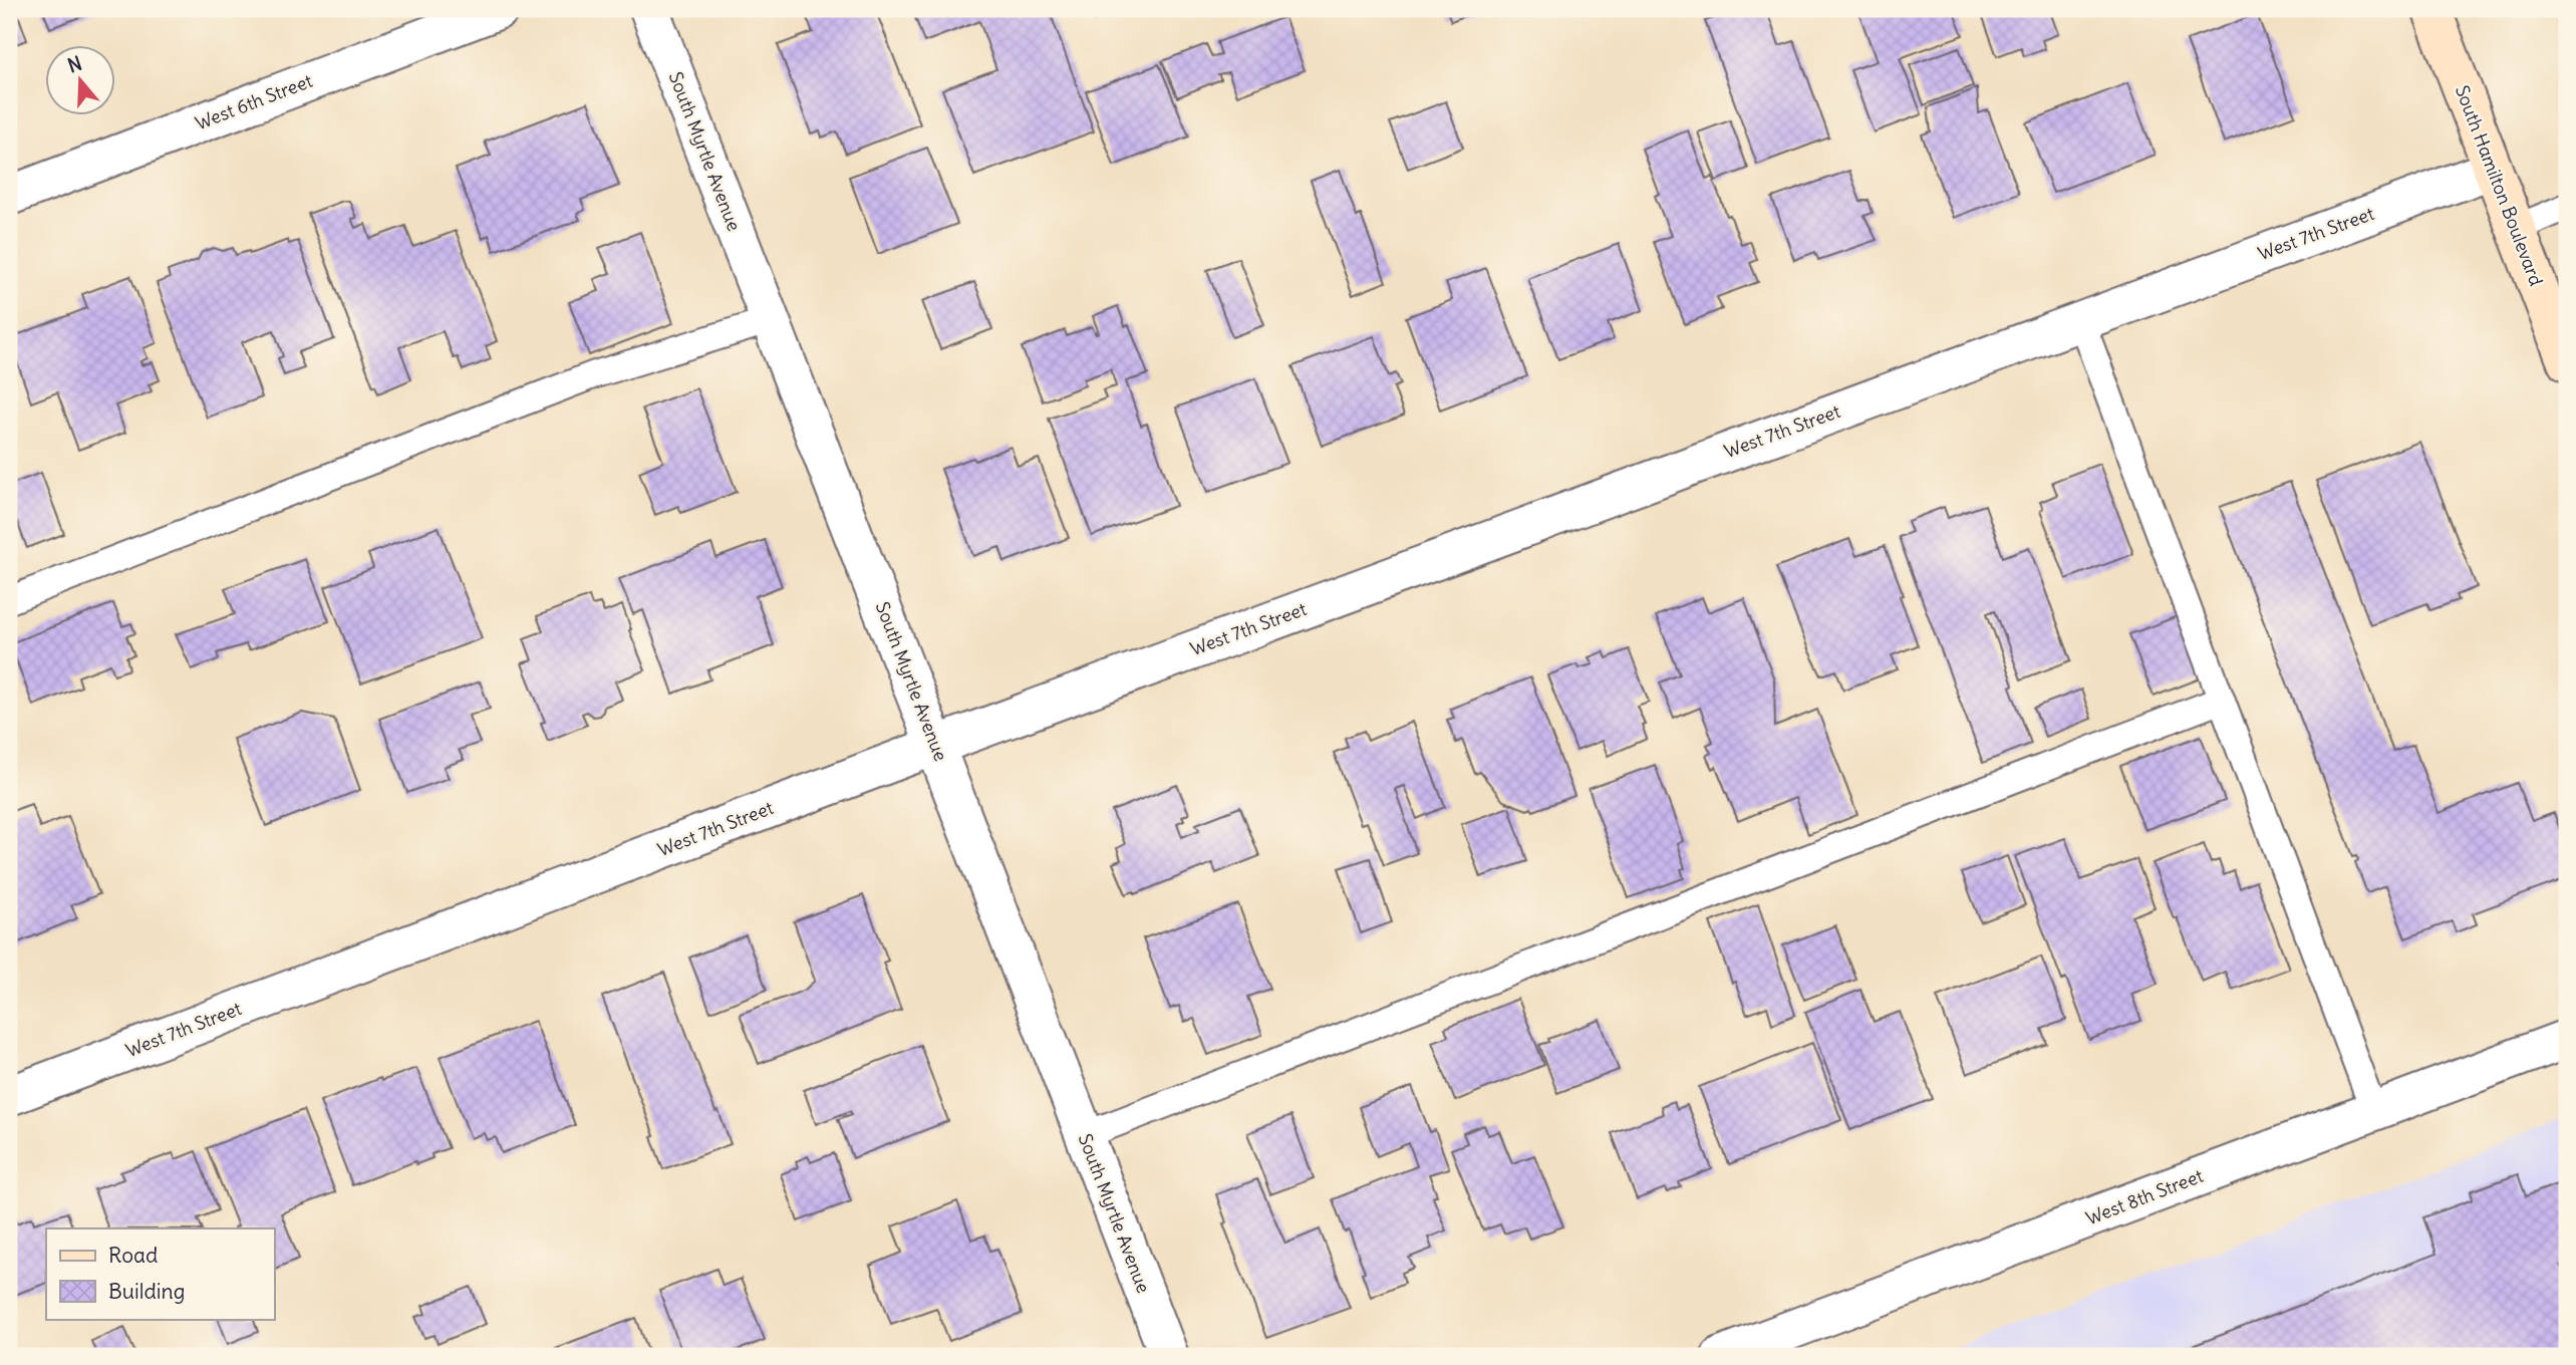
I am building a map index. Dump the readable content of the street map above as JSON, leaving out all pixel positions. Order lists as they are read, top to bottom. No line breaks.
{"streets":{"street":["West 6th Street","South Myrtle Avenue","South Hamilton Boulevard","West 7th Street","West 8th Street"]},"crossings":[["South Myrtle Avenue","West 7th Street"],["South Hamilton Boulevard","West 7th Street"]],"legend":["Road","Building"],"north":"top"}
